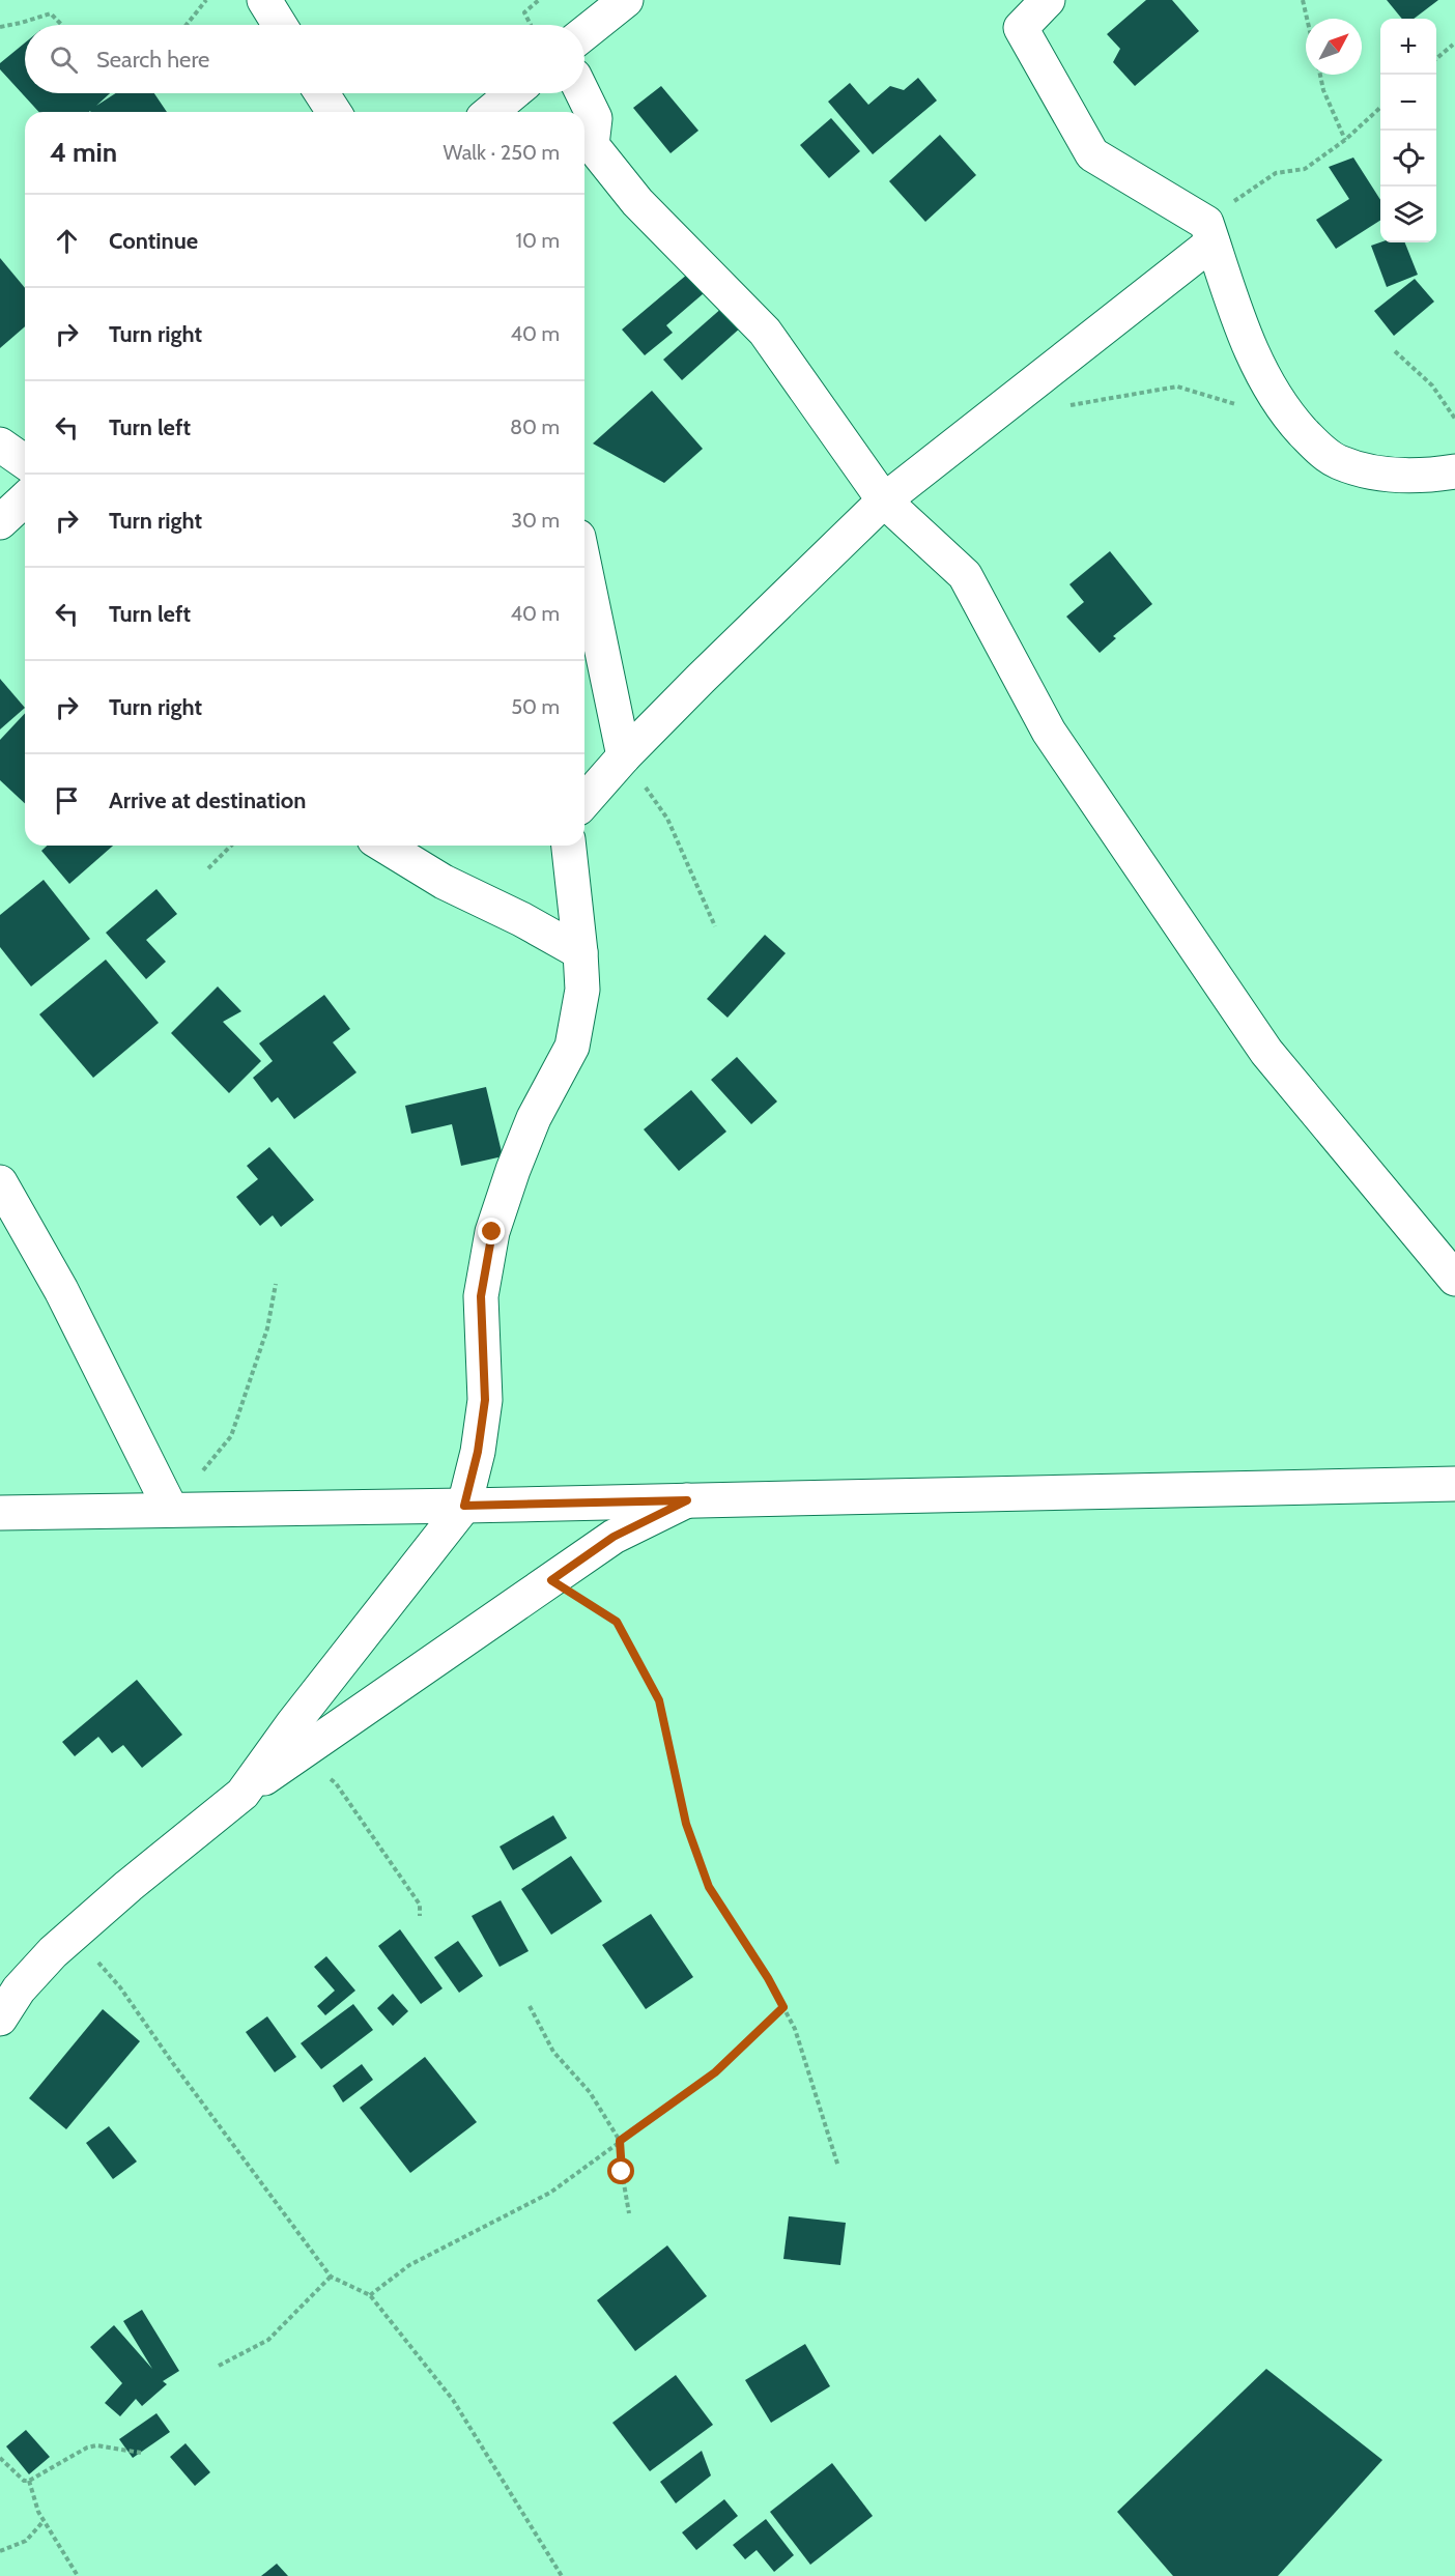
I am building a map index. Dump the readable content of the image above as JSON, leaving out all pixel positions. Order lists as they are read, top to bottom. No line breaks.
{"north":"top right","page":{"map_buttons":["+","−"],"search":"Search here","heading":["4 min","Walk · 250 m"],"list":[["Continue","10 m"],["Turn right","40 m"],["Turn left","80 m"],["Turn right","30 m"],["Turn left","40 m"],["Turn right","50 m"],"Arrive at destination"]}}
